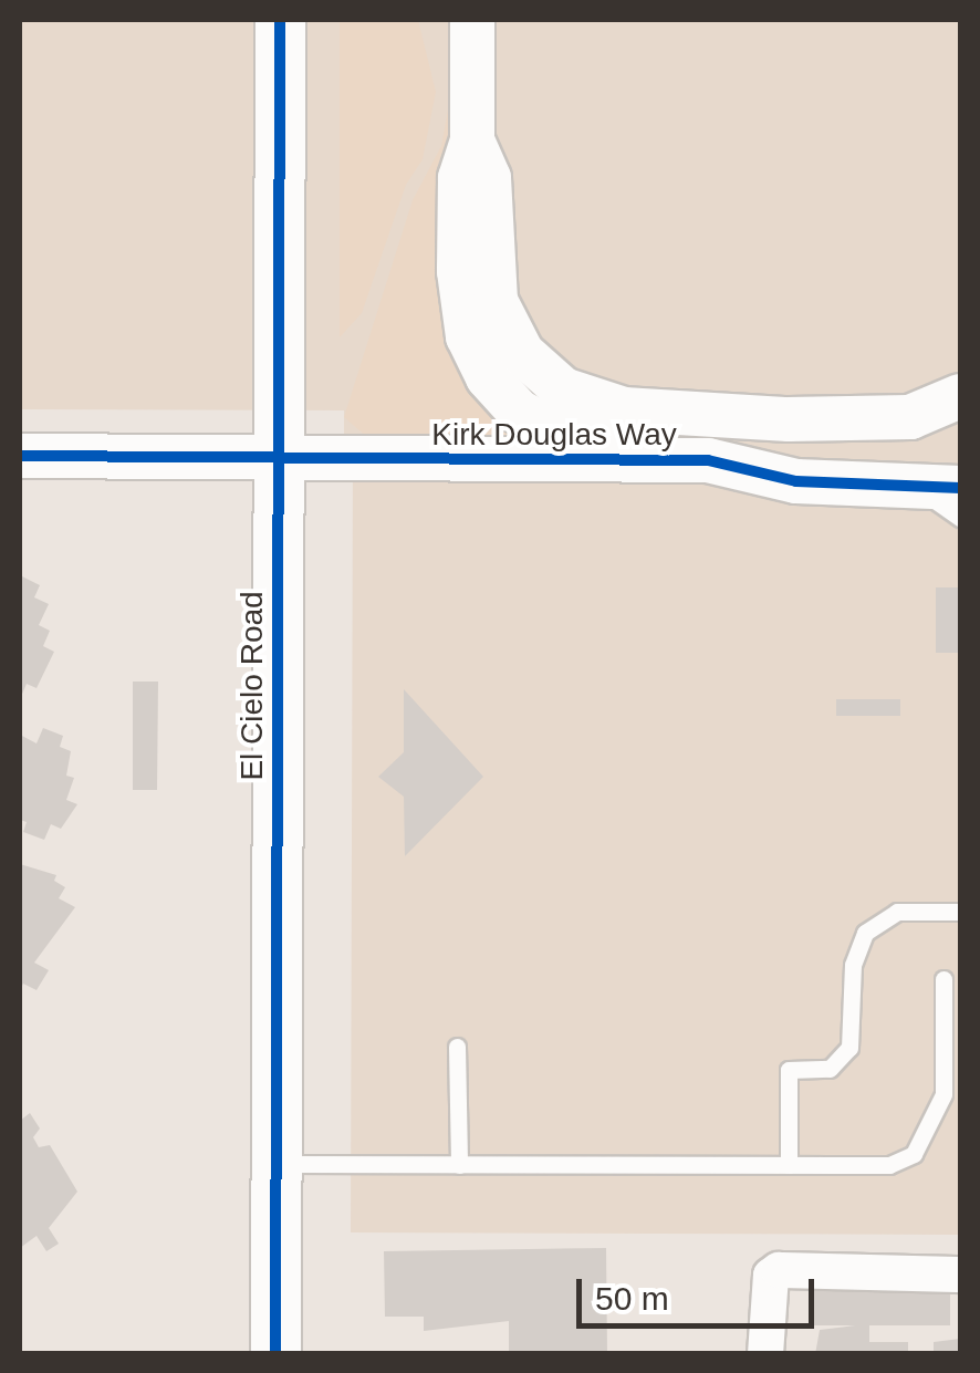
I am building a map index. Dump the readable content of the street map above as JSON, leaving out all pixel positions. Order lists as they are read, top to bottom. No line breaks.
{"streets":{"main road":["El Cielo Road"],"street":["Kirk Douglas Way"]},"crossings":[["Kirk Douglas Way","El Cielo Road"]],"scale_bar":"50 m"}
